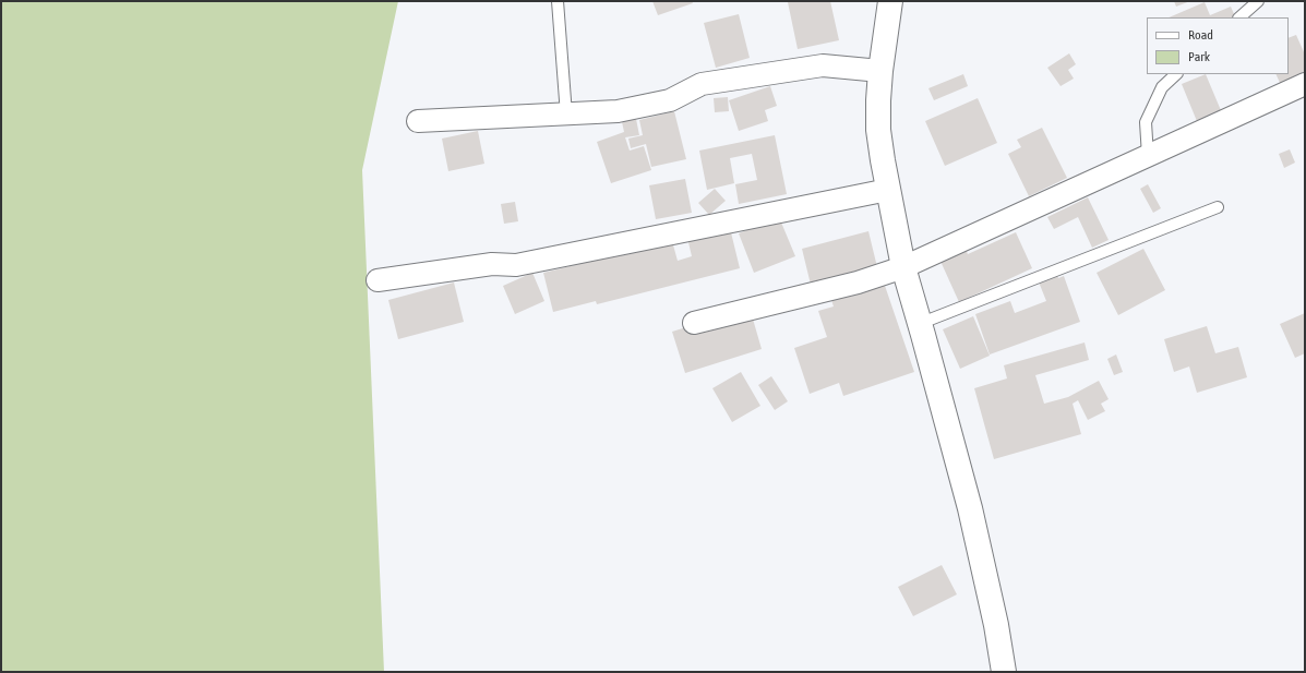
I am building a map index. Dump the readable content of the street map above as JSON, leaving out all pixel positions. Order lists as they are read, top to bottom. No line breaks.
{"legend":["Road","Park"]}
